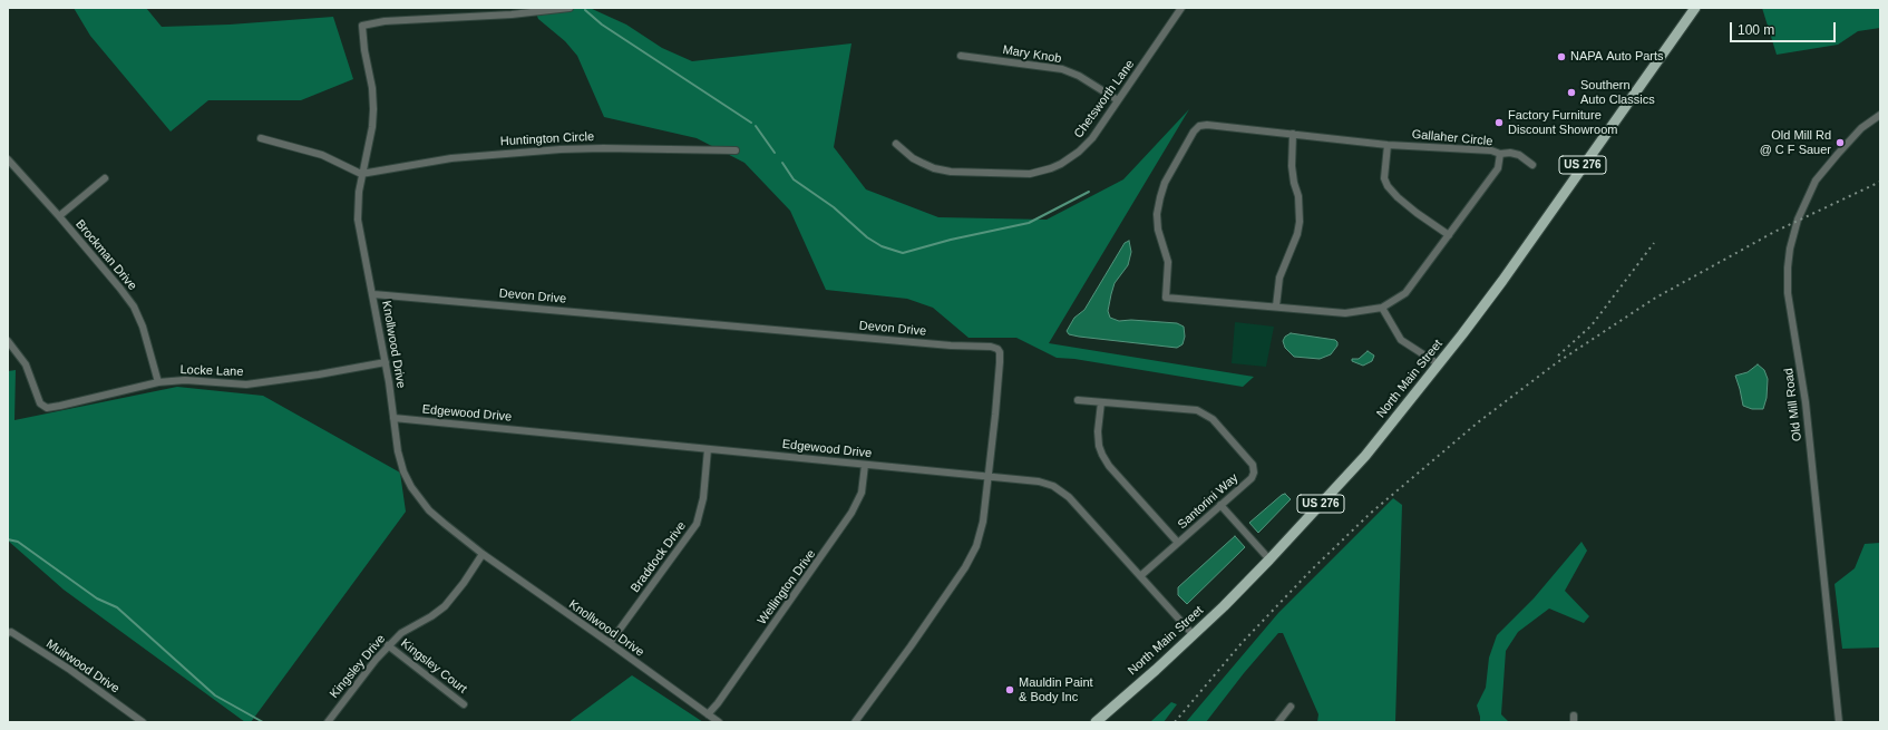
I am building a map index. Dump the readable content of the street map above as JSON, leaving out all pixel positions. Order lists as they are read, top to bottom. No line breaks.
{"streets":{"main road":["US 276","North Main Street"],"street":["Mary Knob","Chetsworth Lane","Gallaher Circle","Huntington Circle","Brockman Drive","Devon Drive","Knollwood Drive","Locke Lane","Old Mill Road","Edgewood Drive","Santorini Way","Braddock Drive","Wellington Drive","Muirwood Drive","Kingsley Drive","Kingsley Court"]},"crossings":[["Mary Knob","Chetsworth Lane"],["Huntington Circle","Knollwood Drive"],["Brockman Drive","Locke Lane"],["Devon Drive","Knollwood Drive"],["Devon Drive","Edgewood Drive"],["Knollwood Drive","Locke Lane"],["Knollwood Drive","Edgewood Drive"],["Knollwood Drive","Braddock Drive"],["Knollwood Drive","Wellington Drive"],["Knollwood Drive","Kingsley Drive"],["North Main Street","Edgewood Drive"],["Edgewood Drive","Santorini Way"],["Edgewood Drive","Braddock Drive"],["Edgewood Drive","Wellington Drive"],["Kingsley Drive","Kingsley Court"]],"places":["NAPA Auto Parts","Southern Auto Classics","Factory Furniture Discount Showroom","Old Mill Rd @ C F Sauer","Mauldin Paint & Body Inc"],"scale_bar":"100 m"}
